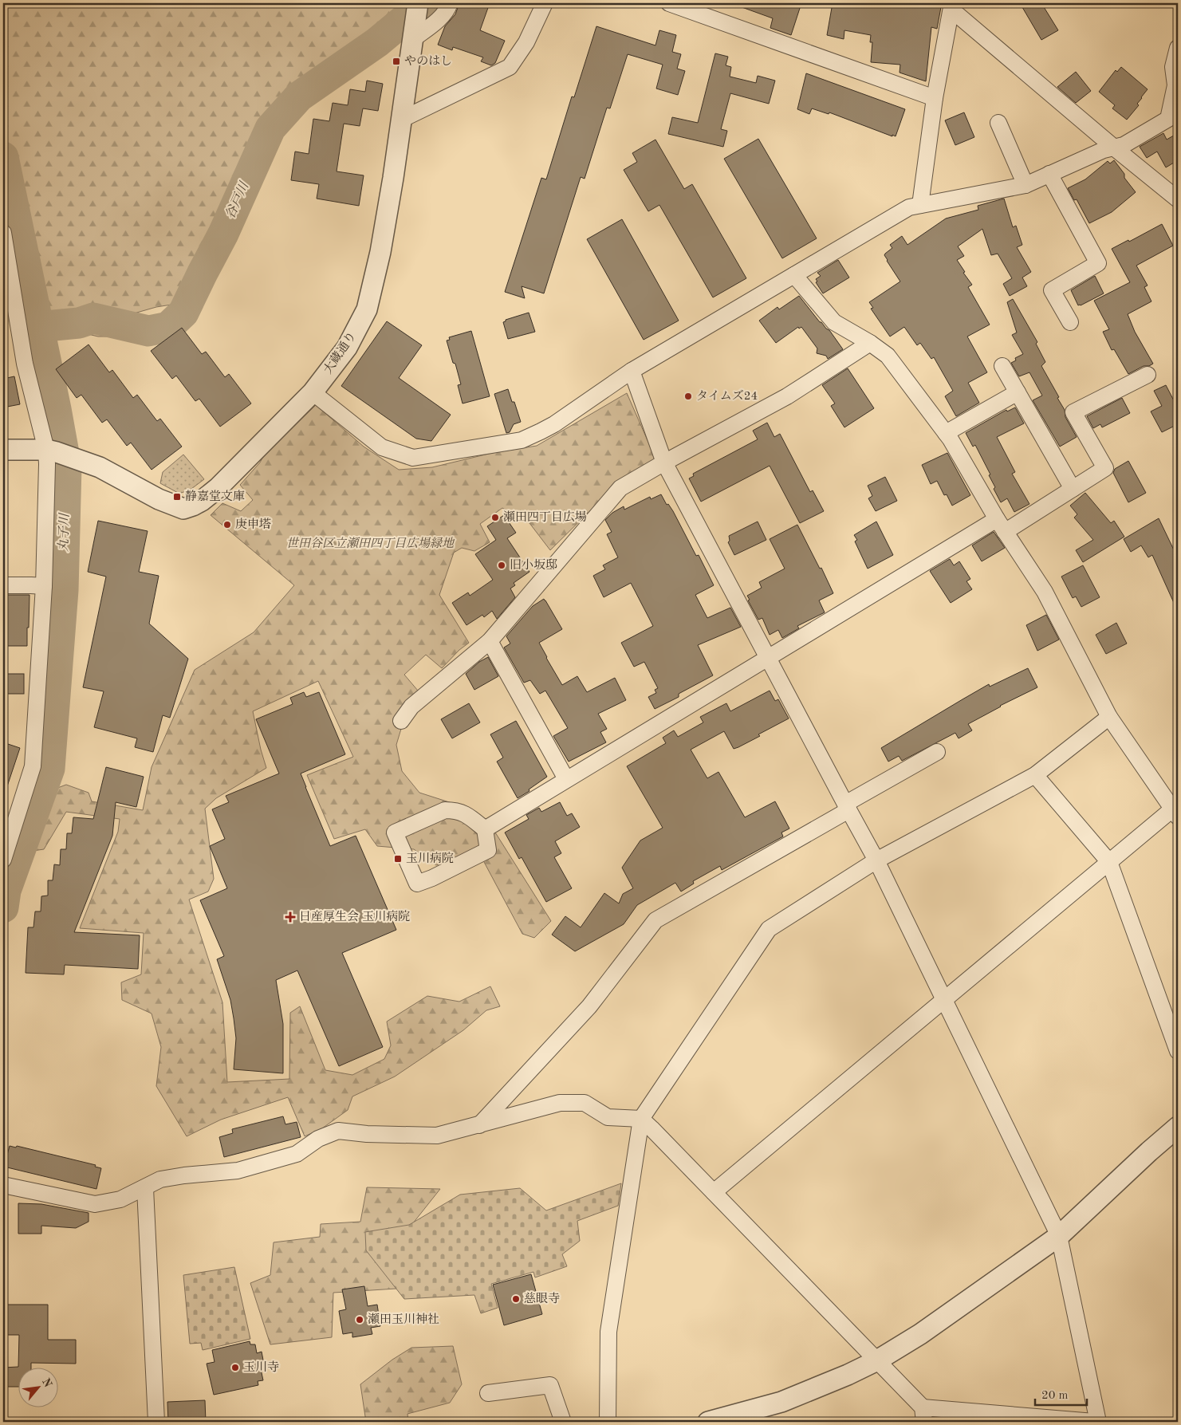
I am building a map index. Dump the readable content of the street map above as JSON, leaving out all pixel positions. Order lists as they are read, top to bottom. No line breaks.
{"streets":{"street":["大蔵通り"]},"water":["谷戸川","丸子川"],"parks":["世田谷区立瀬田四丁目広場緑地"],"places":{"transit":["やのはし","静嘉堂文庫","玉川病院"],"other":["タイムズ24","瀬田四丁目広場","庚申塔","旧小坂邸","慈眼寺","瀬田玉川神社","玉川寺"],"health":["日産厚生会 玉川病院"]},"scale_bar":"20 m","north":"top right"}
